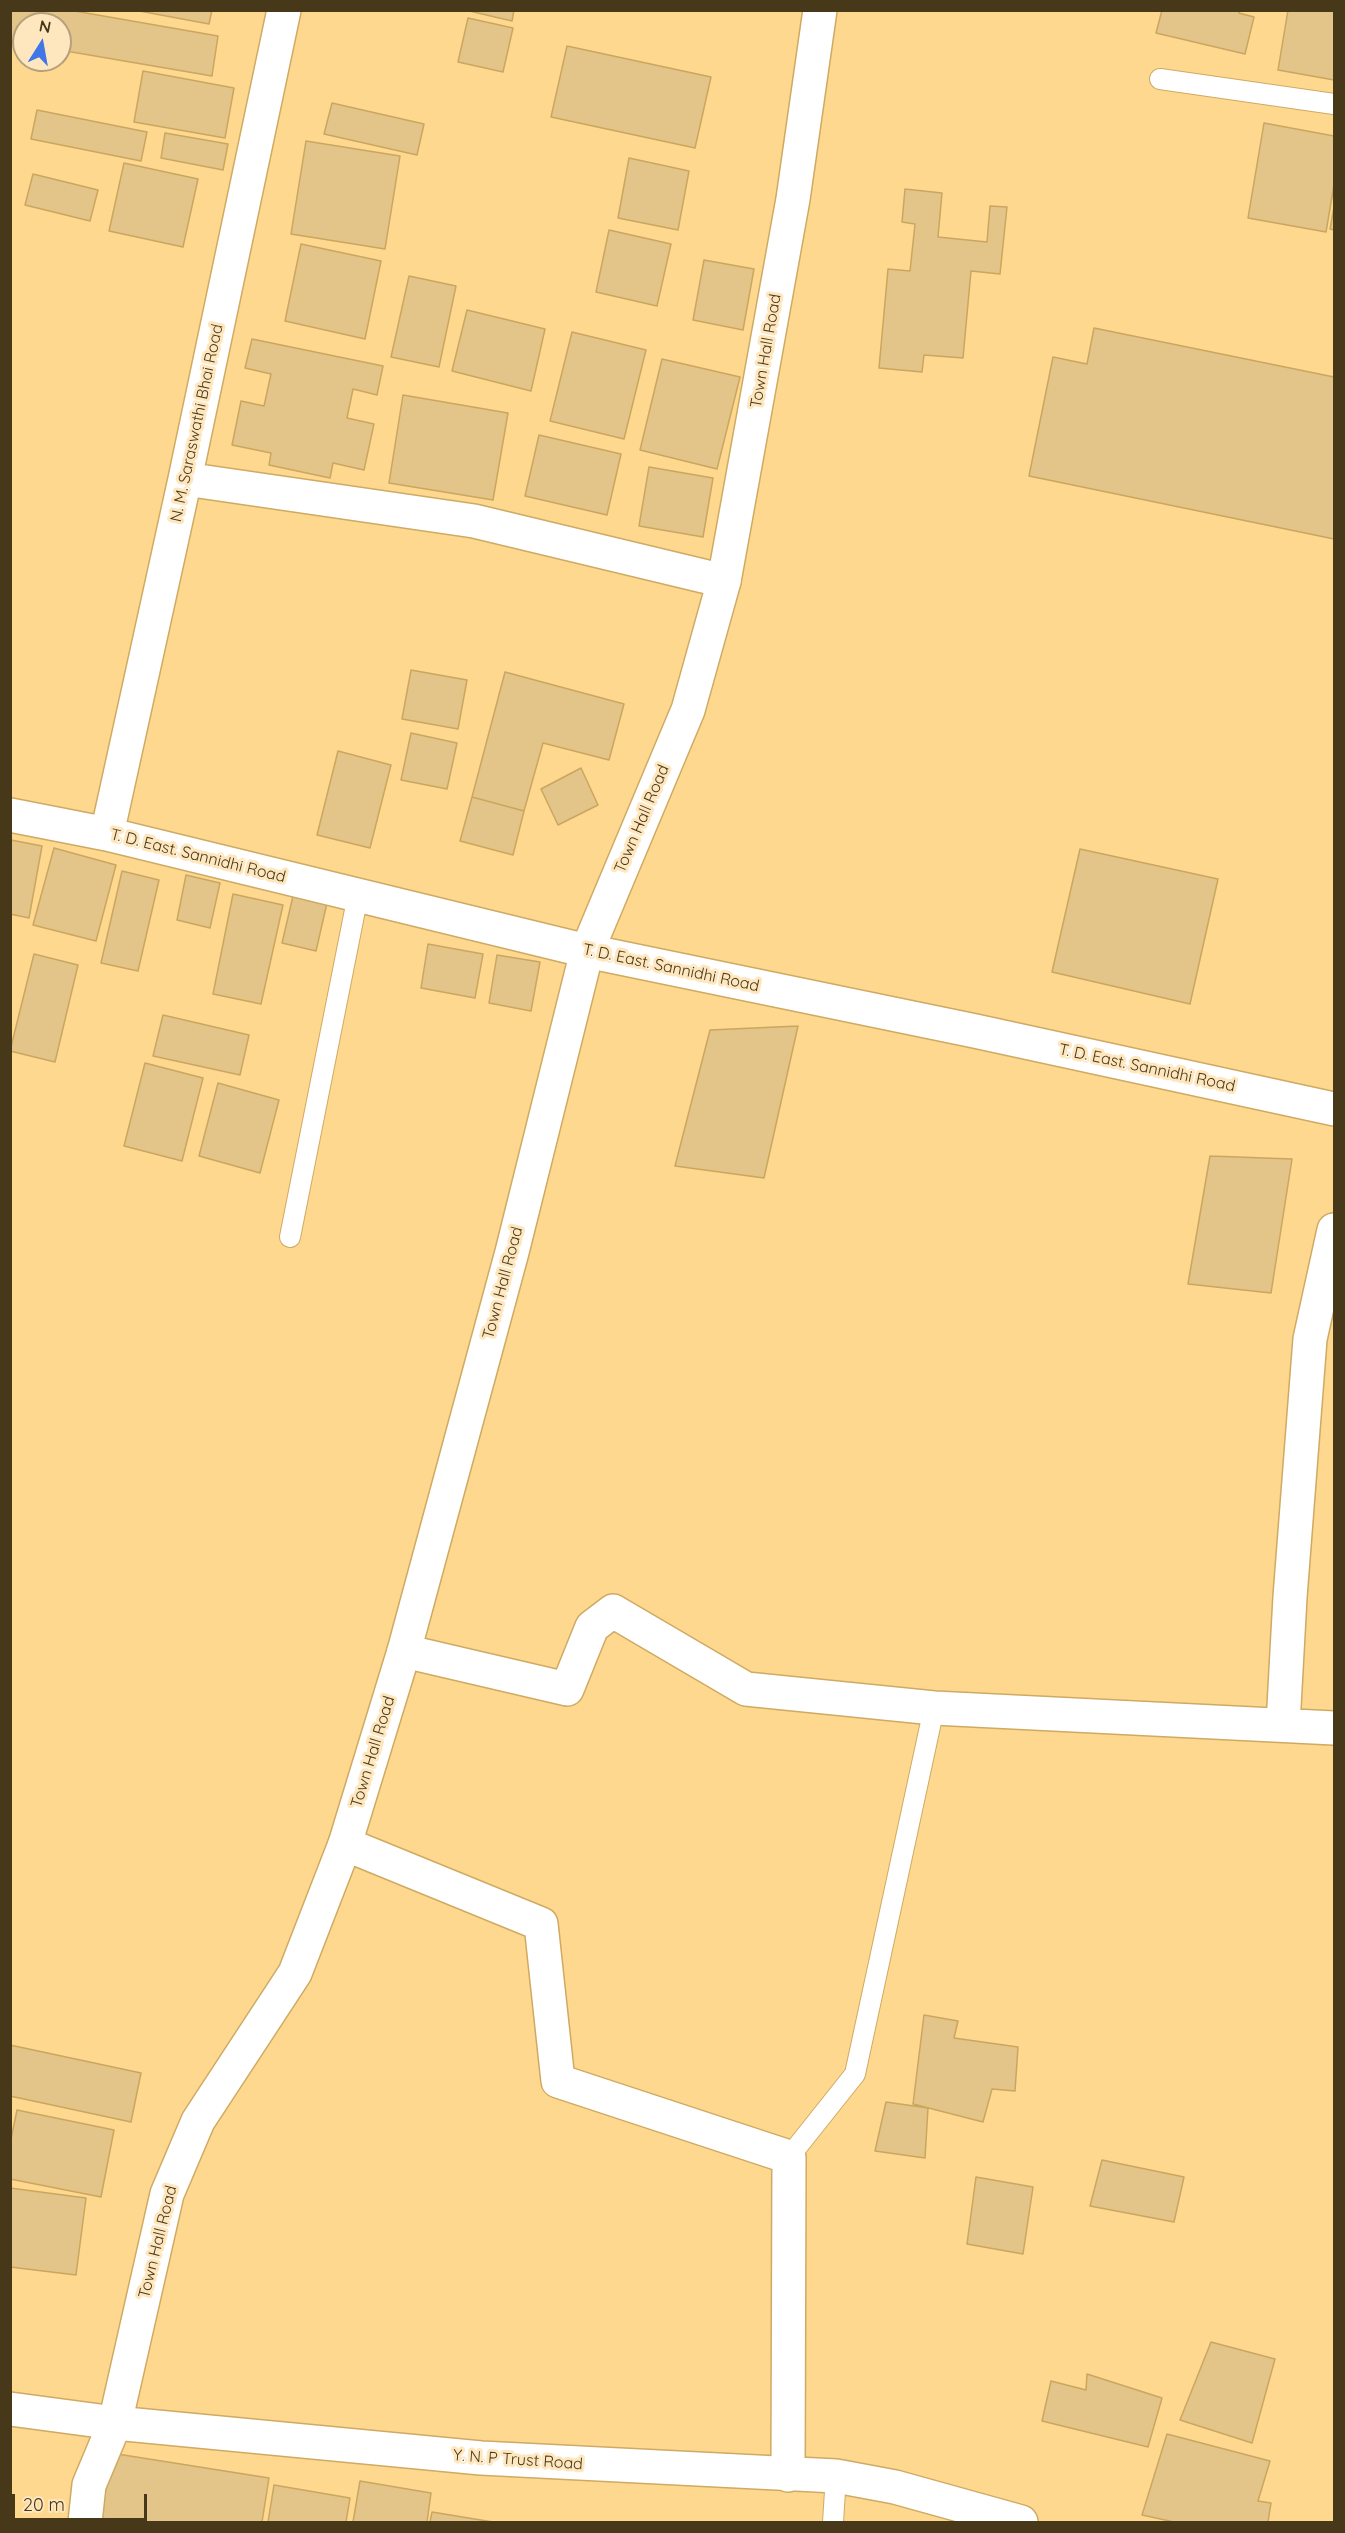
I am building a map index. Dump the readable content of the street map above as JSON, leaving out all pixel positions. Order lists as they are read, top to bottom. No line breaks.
{"streets":{"street":["Town Hall Road","N. M. Saraswathi Bhai Road","T. D. East. Sannidhi Road","Y. N. P Trust Road"]},"crossings":[["Town Hall Road","T. D. East. Sannidhi Road"],["Town Hall Road","Y. N. P Trust Road"],["N. M. Saraswathi Bhai Road","T. D. East. Sannidhi Road"]],"scale_bar":"20 m","north":"top"}
